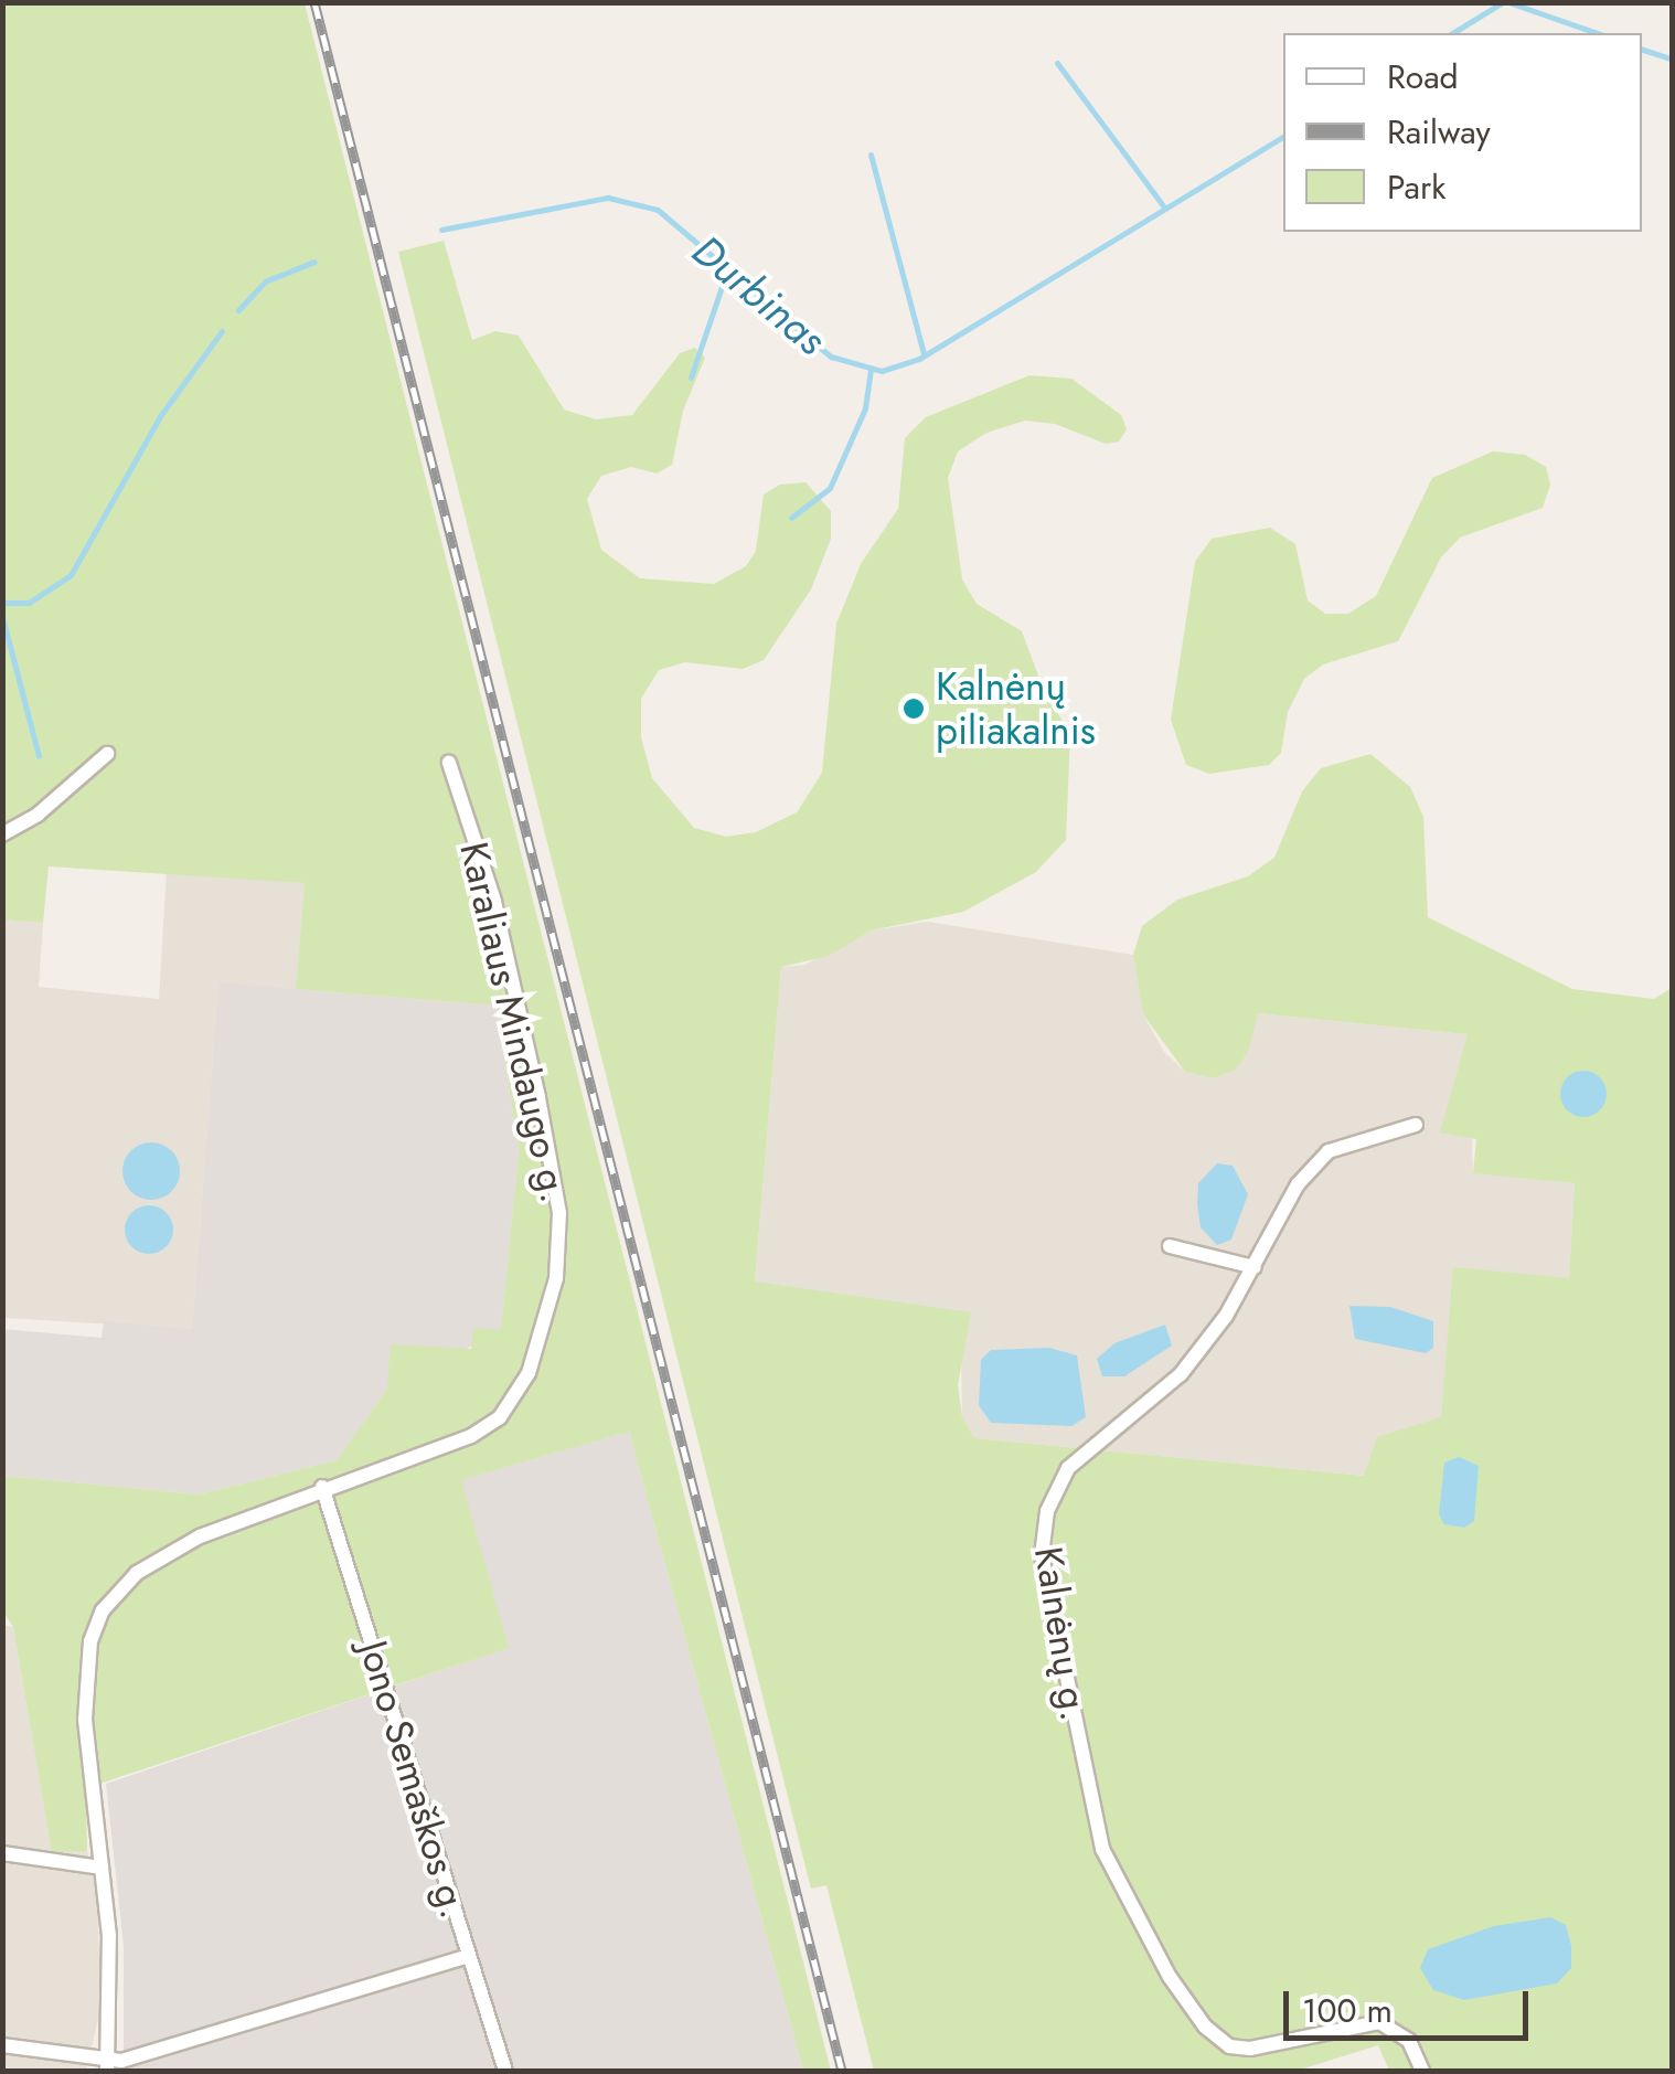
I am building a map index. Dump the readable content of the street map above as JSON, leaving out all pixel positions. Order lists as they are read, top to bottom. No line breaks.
{"streets":{"street":["Karaliaus Mindaugo g.","Kalnėnų g.","Jono Semaškos g."]},"crossings":[["Karaliaus Mindaugo g.","Jono Semaškos g."]],"water":["Durbinas"],"places":["Kalnėnų piliakalnis"],"legend":["Road","Railway","Park"],"scale_bar":"100 m"}
